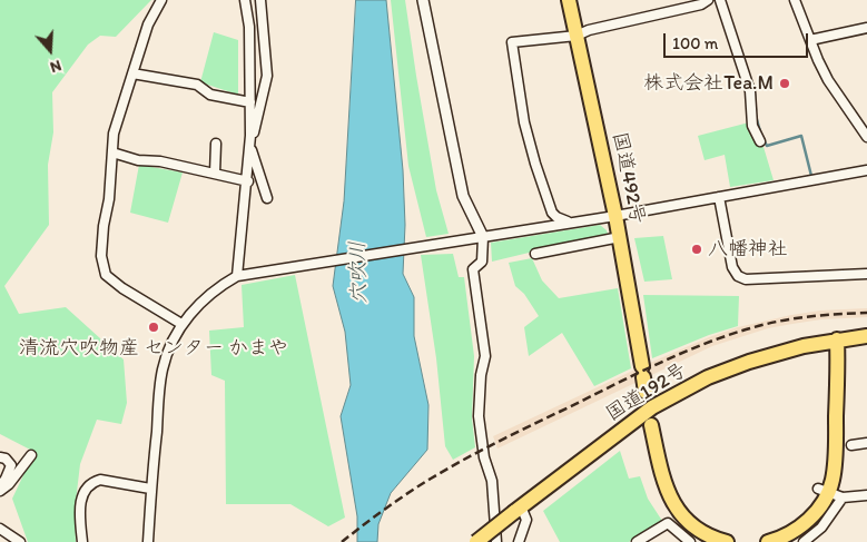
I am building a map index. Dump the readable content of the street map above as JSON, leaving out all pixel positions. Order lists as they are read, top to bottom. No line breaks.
{"streets":{"highway":["国道492号","国道192号"]},"water":["穴吹川"],"places":["株式会社Tea.M","八幡神社","清流穴吹物産 センター かまや"],"scale_bar":"100 m","north":"bottom"}
